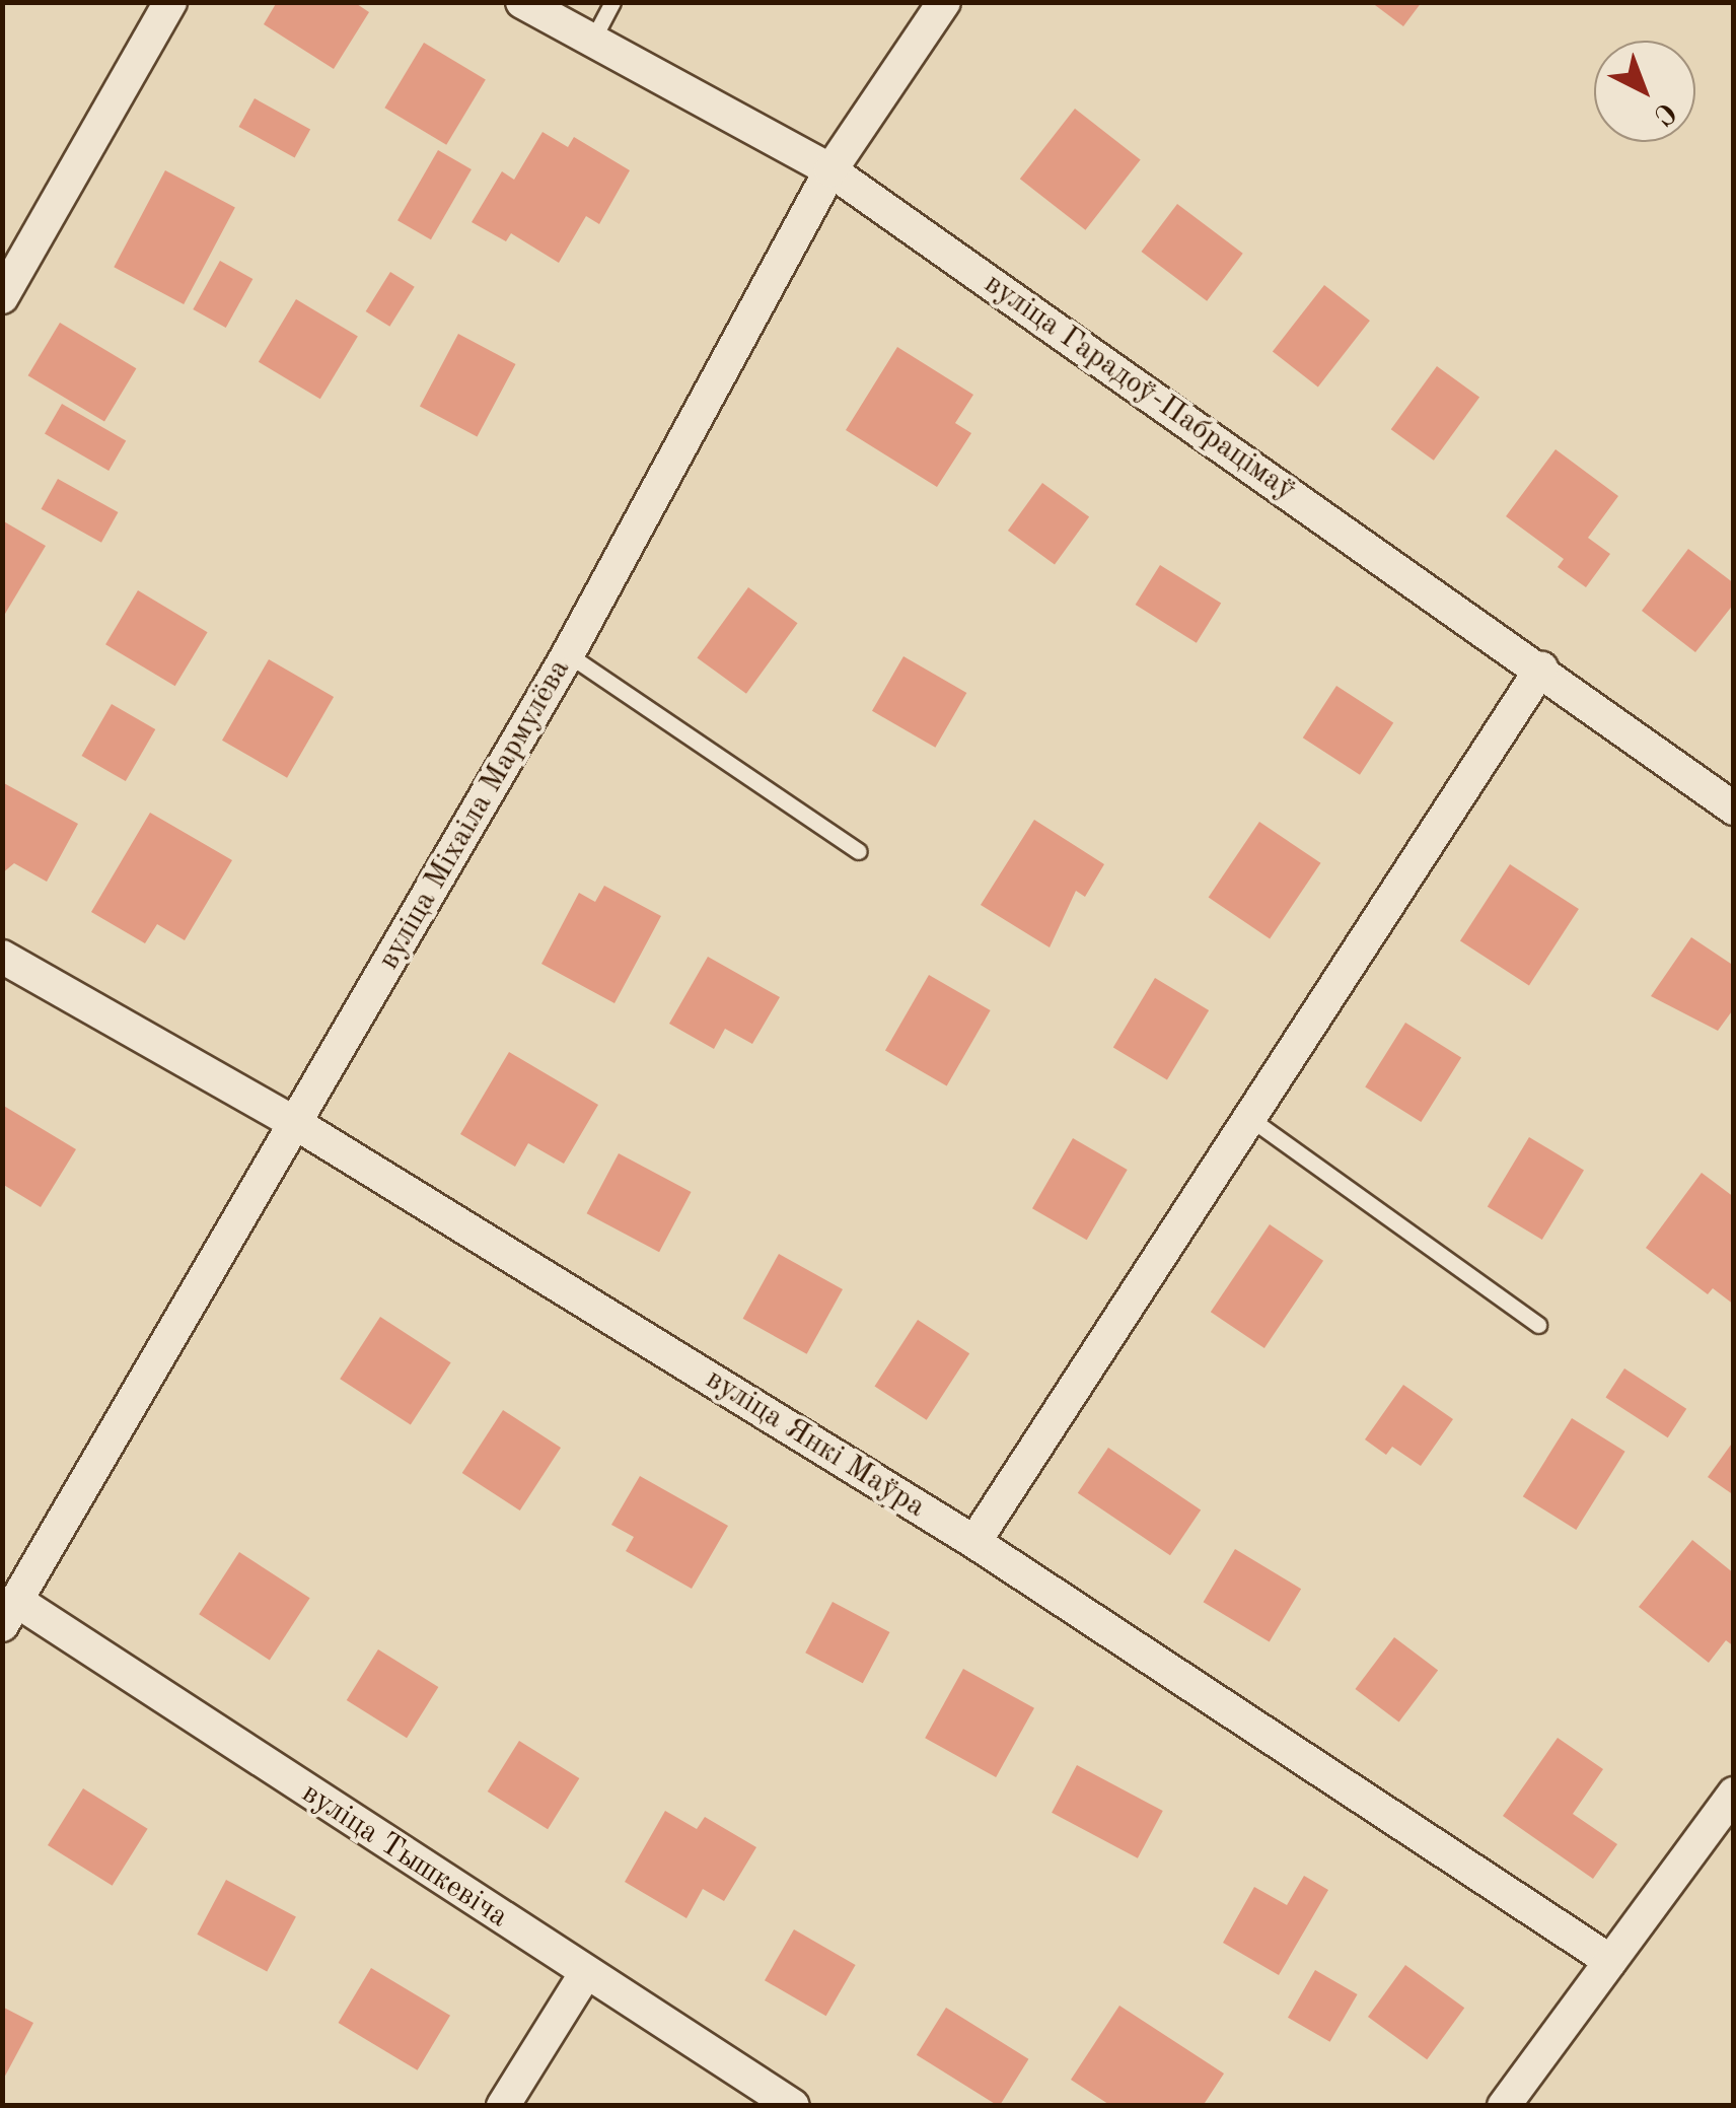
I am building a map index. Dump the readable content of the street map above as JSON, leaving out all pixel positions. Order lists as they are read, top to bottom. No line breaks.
{"streets":{"street":["вуліца Гарадоў-Пабрацімаў","вуліца Міхаіла Мармулёва","вуліца Янкі Маўра","вуліца Тышкевіча"]},"crossings":[["вуліца Гарадоў-Пабрацімаў","вуліца Міхаіла Мармулёва"],["вуліца Міхаіла Мармулёва","вуліца Янкі Маўра"],["вуліца Міхаіла Мармулёва","вуліца Тышкевіча"]],"north":"bottom right"}
